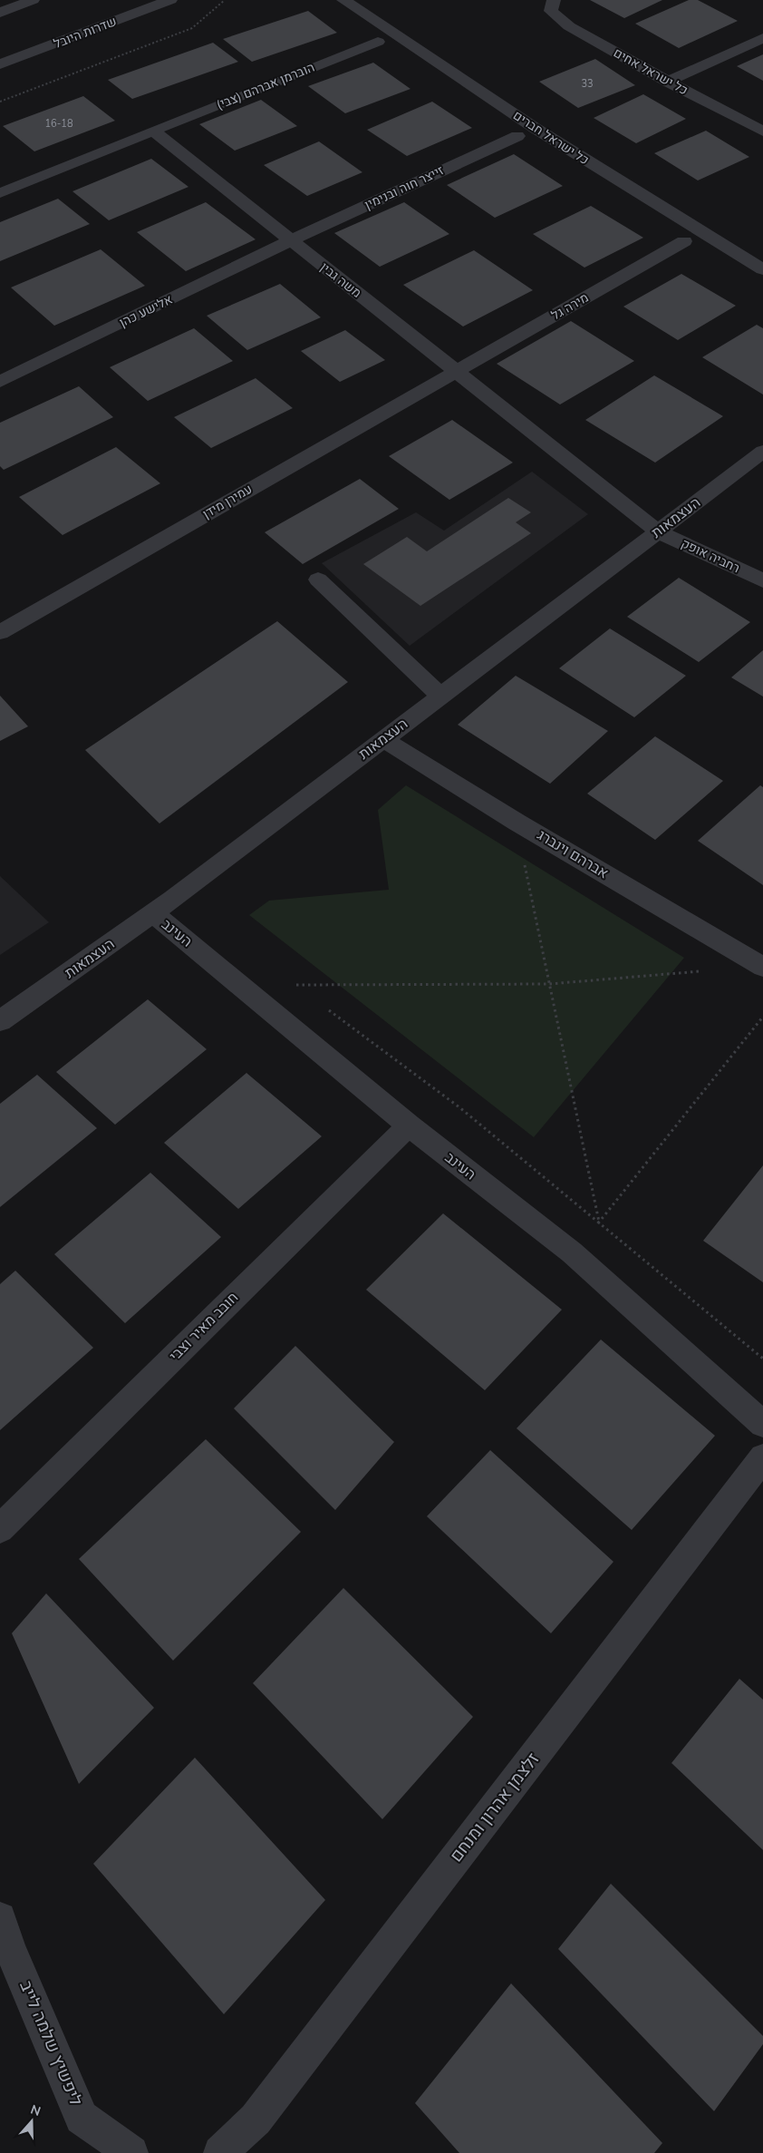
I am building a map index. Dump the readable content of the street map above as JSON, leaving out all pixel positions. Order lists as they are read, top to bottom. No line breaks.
{"streets":{"street":["שדרות היובל","כל ישראל אחים","הוברמן אברהם (צבי)","כל ישראל חברים","זייצר חוה ובנימין","משה גבין","מירה גל","אלישע כהן","עמירן מידן","העצמאות","רחביה אופק","אברהם וינברג","העינב","חובב מאיר וצבי","זלצמן אהרון ומנחם","ליפשיץ שלמה לייב"]},"crossings":[["הוברמן אברהם (צבי)","משה גבין"],["זייצר חוה ובנימין","משה גבין"],["זייצר חוה ובנימין","אלישע כהן"],["משה גבין","מירה גל"],["משה גבין","אלישע כהן"],["משה גבין","עמירן מידן"],["משה גבין","העצמאות"],["משה גבין","רחביה אופק"],["מירה גל","עמירן מידן"],["העצמאות","רחביה אופק"],["העצמאות","אברהם וינברג"],["העצמאות","העינב"],["העינב","חובב מאיר וצבי"]],"house_numbers":["33","16-18"],"north":"top"}
